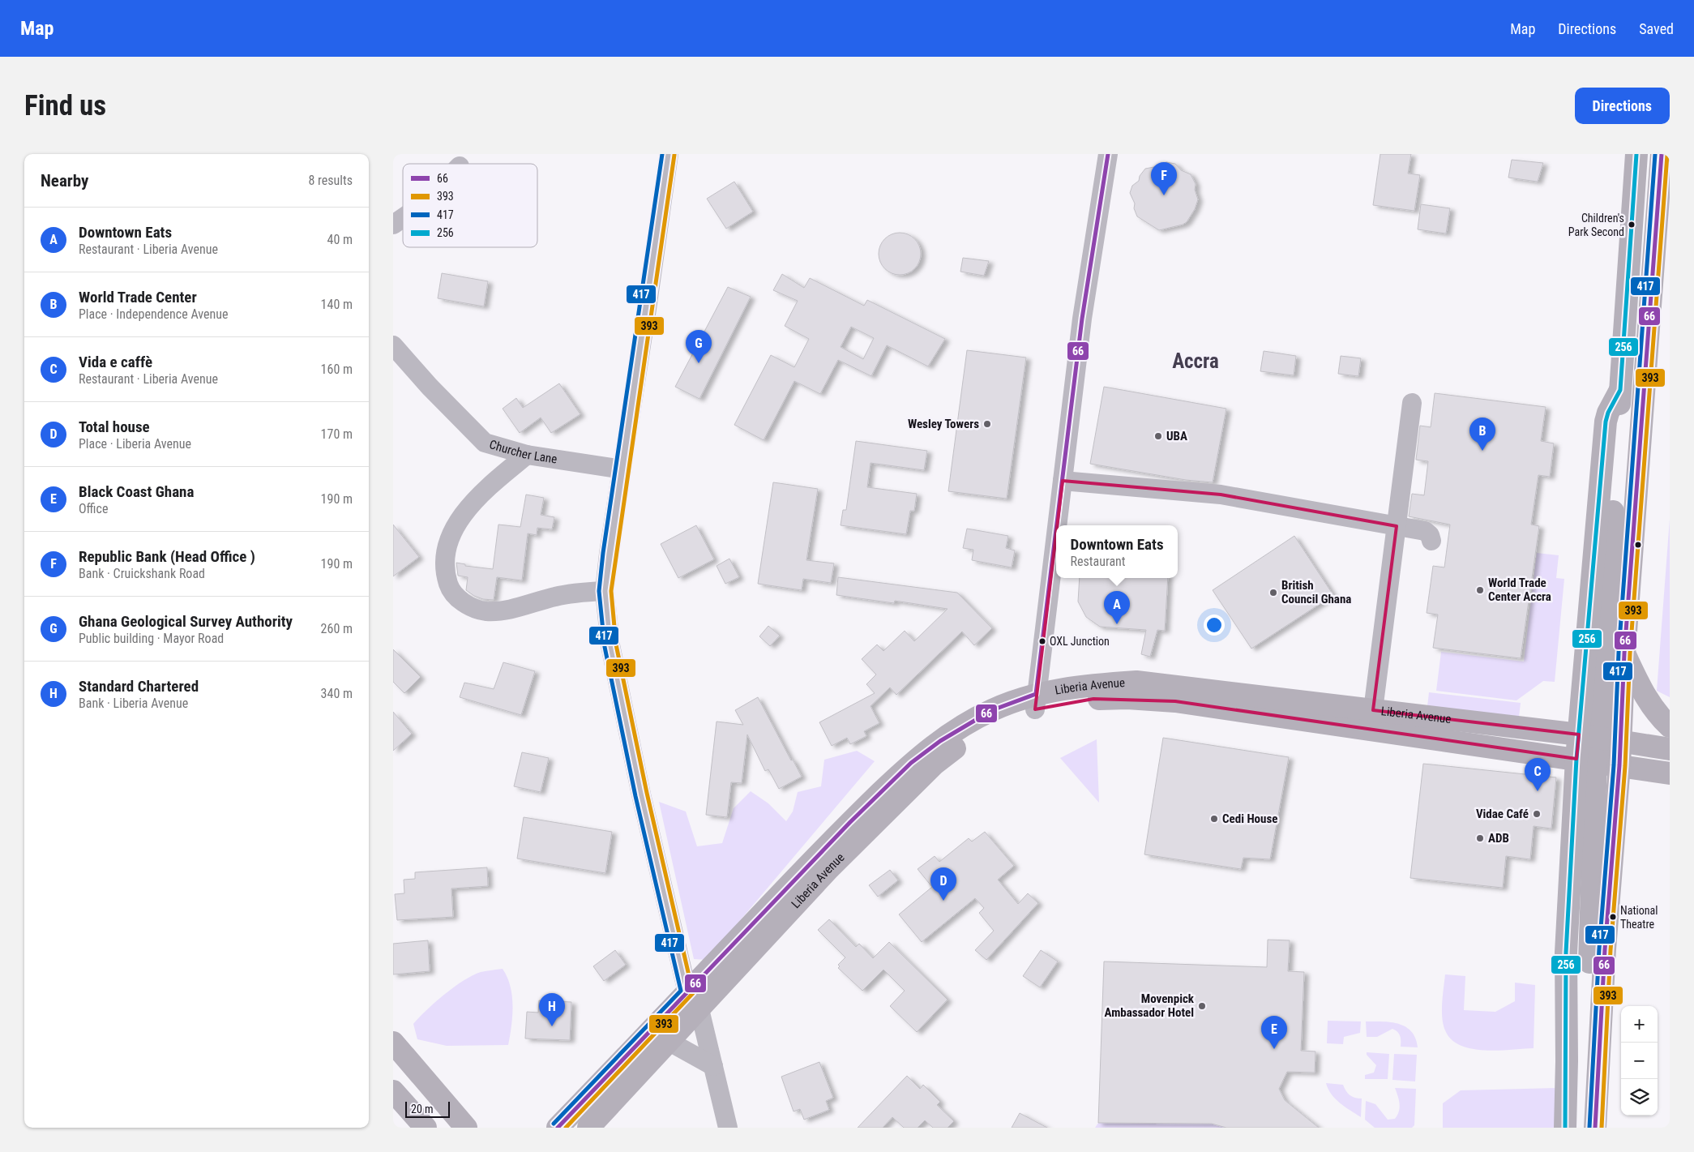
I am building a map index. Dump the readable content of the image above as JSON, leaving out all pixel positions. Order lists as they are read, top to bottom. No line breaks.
{"streets":{"main road":["Liberia Avenue"],"street":["Churcher Lane"]},"districts":["Accra"],"places":["Children's Park Second","Wesley Towers","UBA","World Trade Center Accra","British Council Ghana","OXL Junction","Vidae Café","Cedi House","ADB","National Theatre","Movenpick Ambassador Hotel"],"lines":["transit line 66","transit line 417","transit line 256","transit line 393"],"legend":["66","393","417","256"],"scale_bar":"20 m","page":{"header":"Map","nav":["Map","Directions","Saved"],"buttons":"Directions","title":"Find us","heading":["Nearby","8 results"],"pins":["F","G","B","A","C","D","H","E"],"list":[{"mark":"A","name":"Downtown Eats","note":"Restaurant · Liberia Avenue","value":"40 m"},{"mark":"B","name":"World Trade Center","note":"Place · Independence Avenue","value":"140 m"},{"mark":"C","name":"Vida e caffè","note":"Restaurant · Liberia Avenue","value":"160 m"},{"mark":"D","name":"Total house","note":"Place · Liberia Avenue","value":"170 m"},{"mark":"E","name":"Black Coast Ghana","note":"Office","value":"190 m"},{"mark":"F","name":"Republic Bank (Head Office )","note":"Bank · Cruickshank Road","value":"190 m"},{"mark":"G","name":"Ghana Geological Survey Authority","note":"Public building · Mayor Road","value":"260 m"},{"mark":"H","name":"Standard Chartered","note":"Bank · Liberia Avenue","value":"340 m"}],"popup":["Downtown Eats","Restaurant"],"map_buttons":["+","−"],"scale":"20 m"}}
